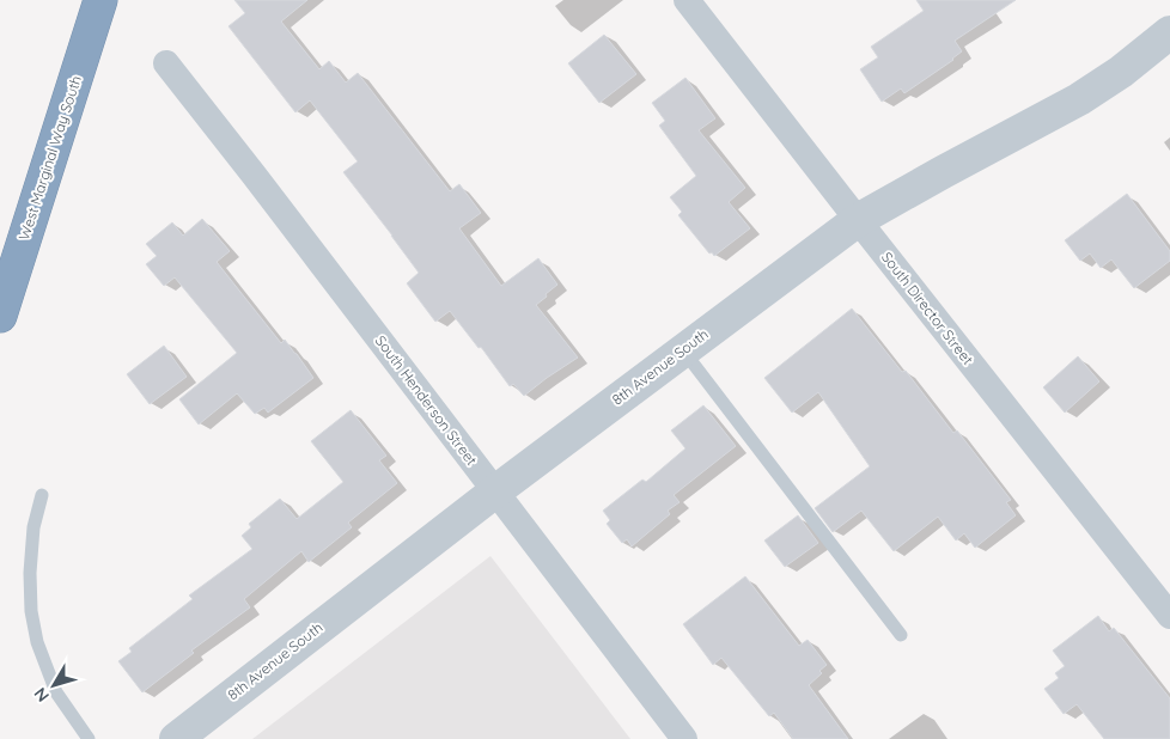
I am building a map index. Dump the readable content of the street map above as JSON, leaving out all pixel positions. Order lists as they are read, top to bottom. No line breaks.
{"streets":{"highway":["West Marginal Way South"],"street":["South Director Street","8th Avenue South","South Henderson Street"]},"crossings":[["South Director Street","8th Avenue South"],["8th Avenue South","South Henderson Street"]],"north":"bottom left"}
